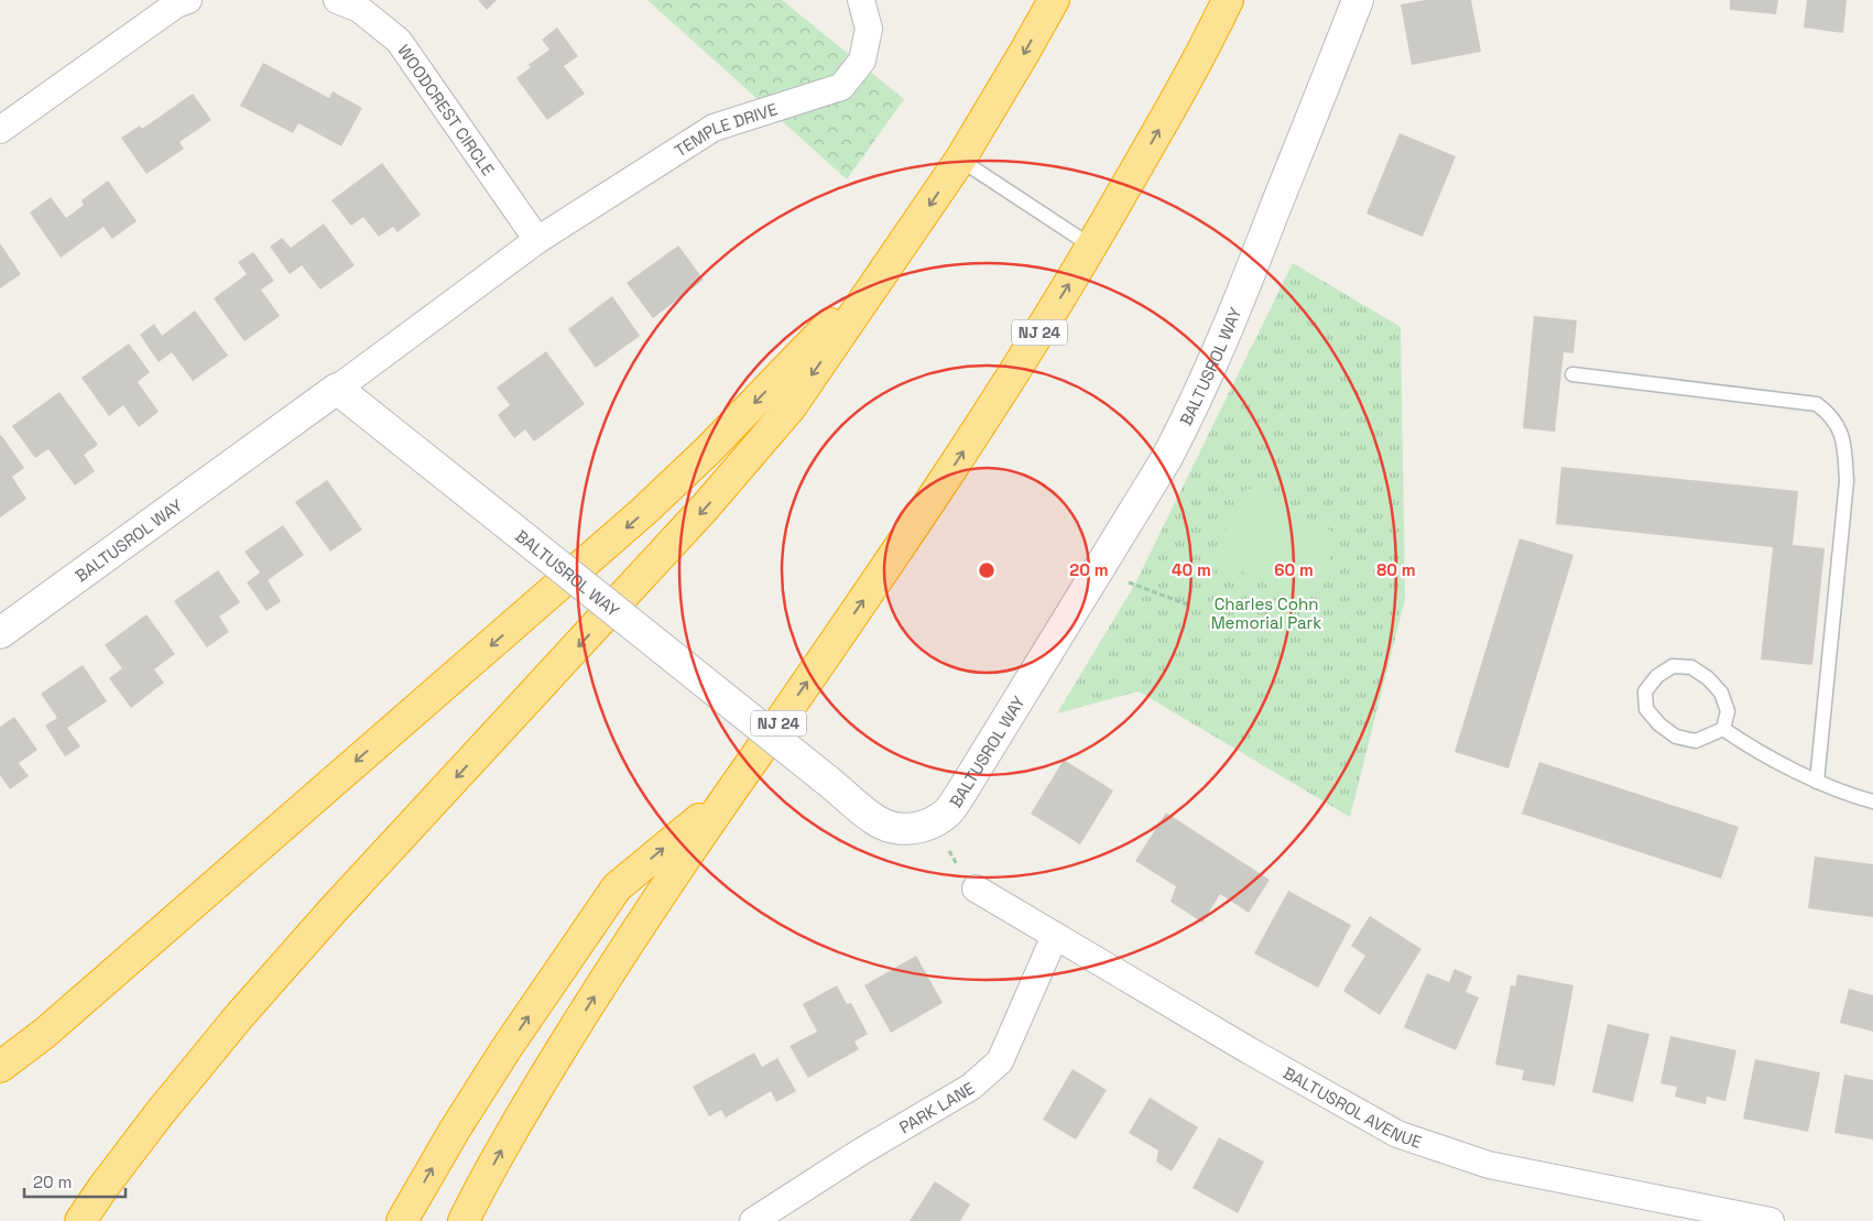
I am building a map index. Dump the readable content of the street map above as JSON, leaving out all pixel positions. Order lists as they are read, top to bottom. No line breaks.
{"streets":{"highway":["NJ 24"],"street":["WOODCREST CIRCLE","TEMPLE DRIVE","BALTUSROL WAY","BALTUSROL AVENUE","PARK LANE"]},"crossings":[["WOODCREST CIRCLE","TEMPLE DRIVE"],["WOODCREST CIRCLE","BALTUSROL WAY"],["TEMPLE DRIVE","BALTUSROL WAY"],["BALTUSROL AVENUE","PARK LANE"]],"parks":["Charles Cohn Memorial Park"],"scale_bar":"20 m","rings":["20 m","40 m","60 m","80 m"]}
